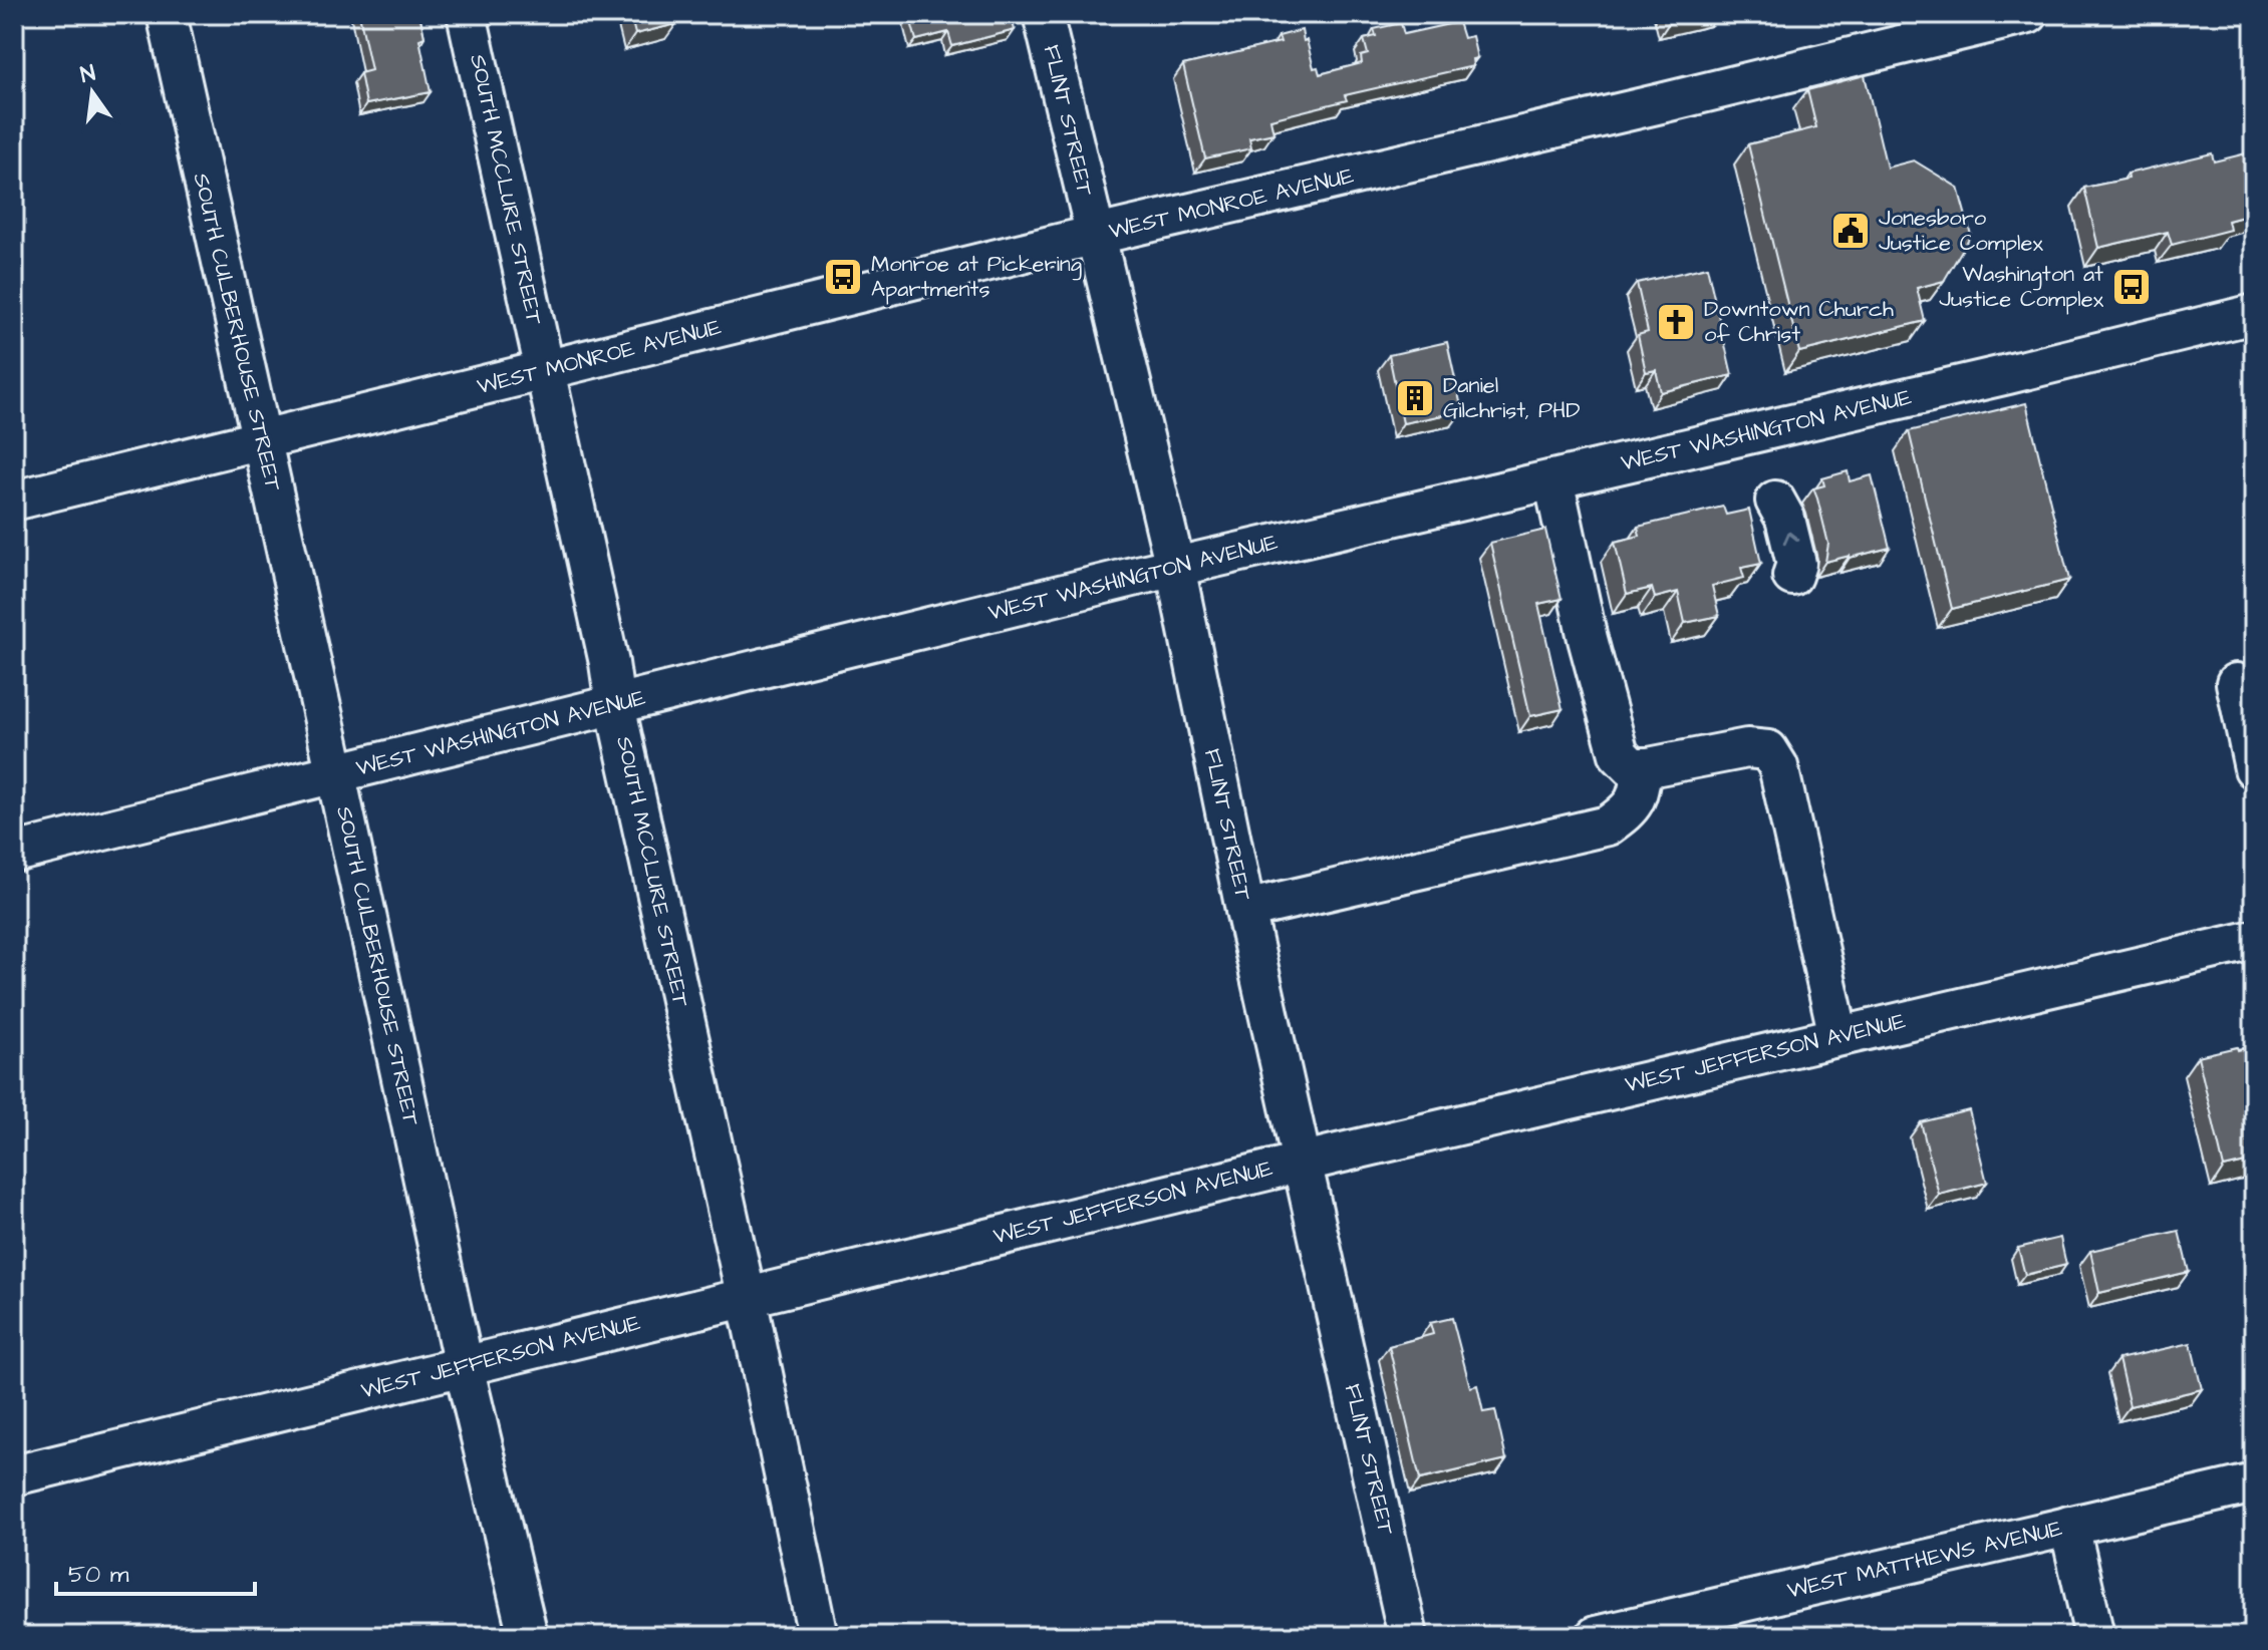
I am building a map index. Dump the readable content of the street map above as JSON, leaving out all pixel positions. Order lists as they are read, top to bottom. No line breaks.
{"streets":{"street":["FLINT STREET","SOUTH MCCLURE STREET","WEST MONROE AVENUE","SOUTH CULBERHOUSE STREET","WEST WASHINGTON AVENUE","WEST JEFFERSON AVENUE","WEST MATTHEWS AVENUE"]},"crossings":[["FLINT STREET","WEST MONROE AVENUE"],["FLINT STREET","WEST WASHINGTON AVENUE"],["FLINT STREET","WEST JEFFERSON AVENUE"],["SOUTH MCCLURE STREET","WEST MONROE AVENUE"],["SOUTH MCCLURE STREET","WEST WASHINGTON AVENUE"],["SOUTH MCCLURE STREET","WEST JEFFERSON AVENUE"],["WEST MONROE AVENUE","SOUTH CULBERHOUSE STREET"],["SOUTH CULBERHOUSE STREET","WEST WASHINGTON AVENUE"],["SOUTH CULBERHOUSE STREET","WEST JEFFERSON AVENUE"]],"places":{"public building":["Jonesboro Justice Complex"],"bus stop":["Monroe at Pickering Apartments","Washington at Justice Complex"],"church":["Downtown Church of Christ"],"building":["Daniel Gilchrist, PHD"]},"scale_bar":"50 m","north":"top"}
